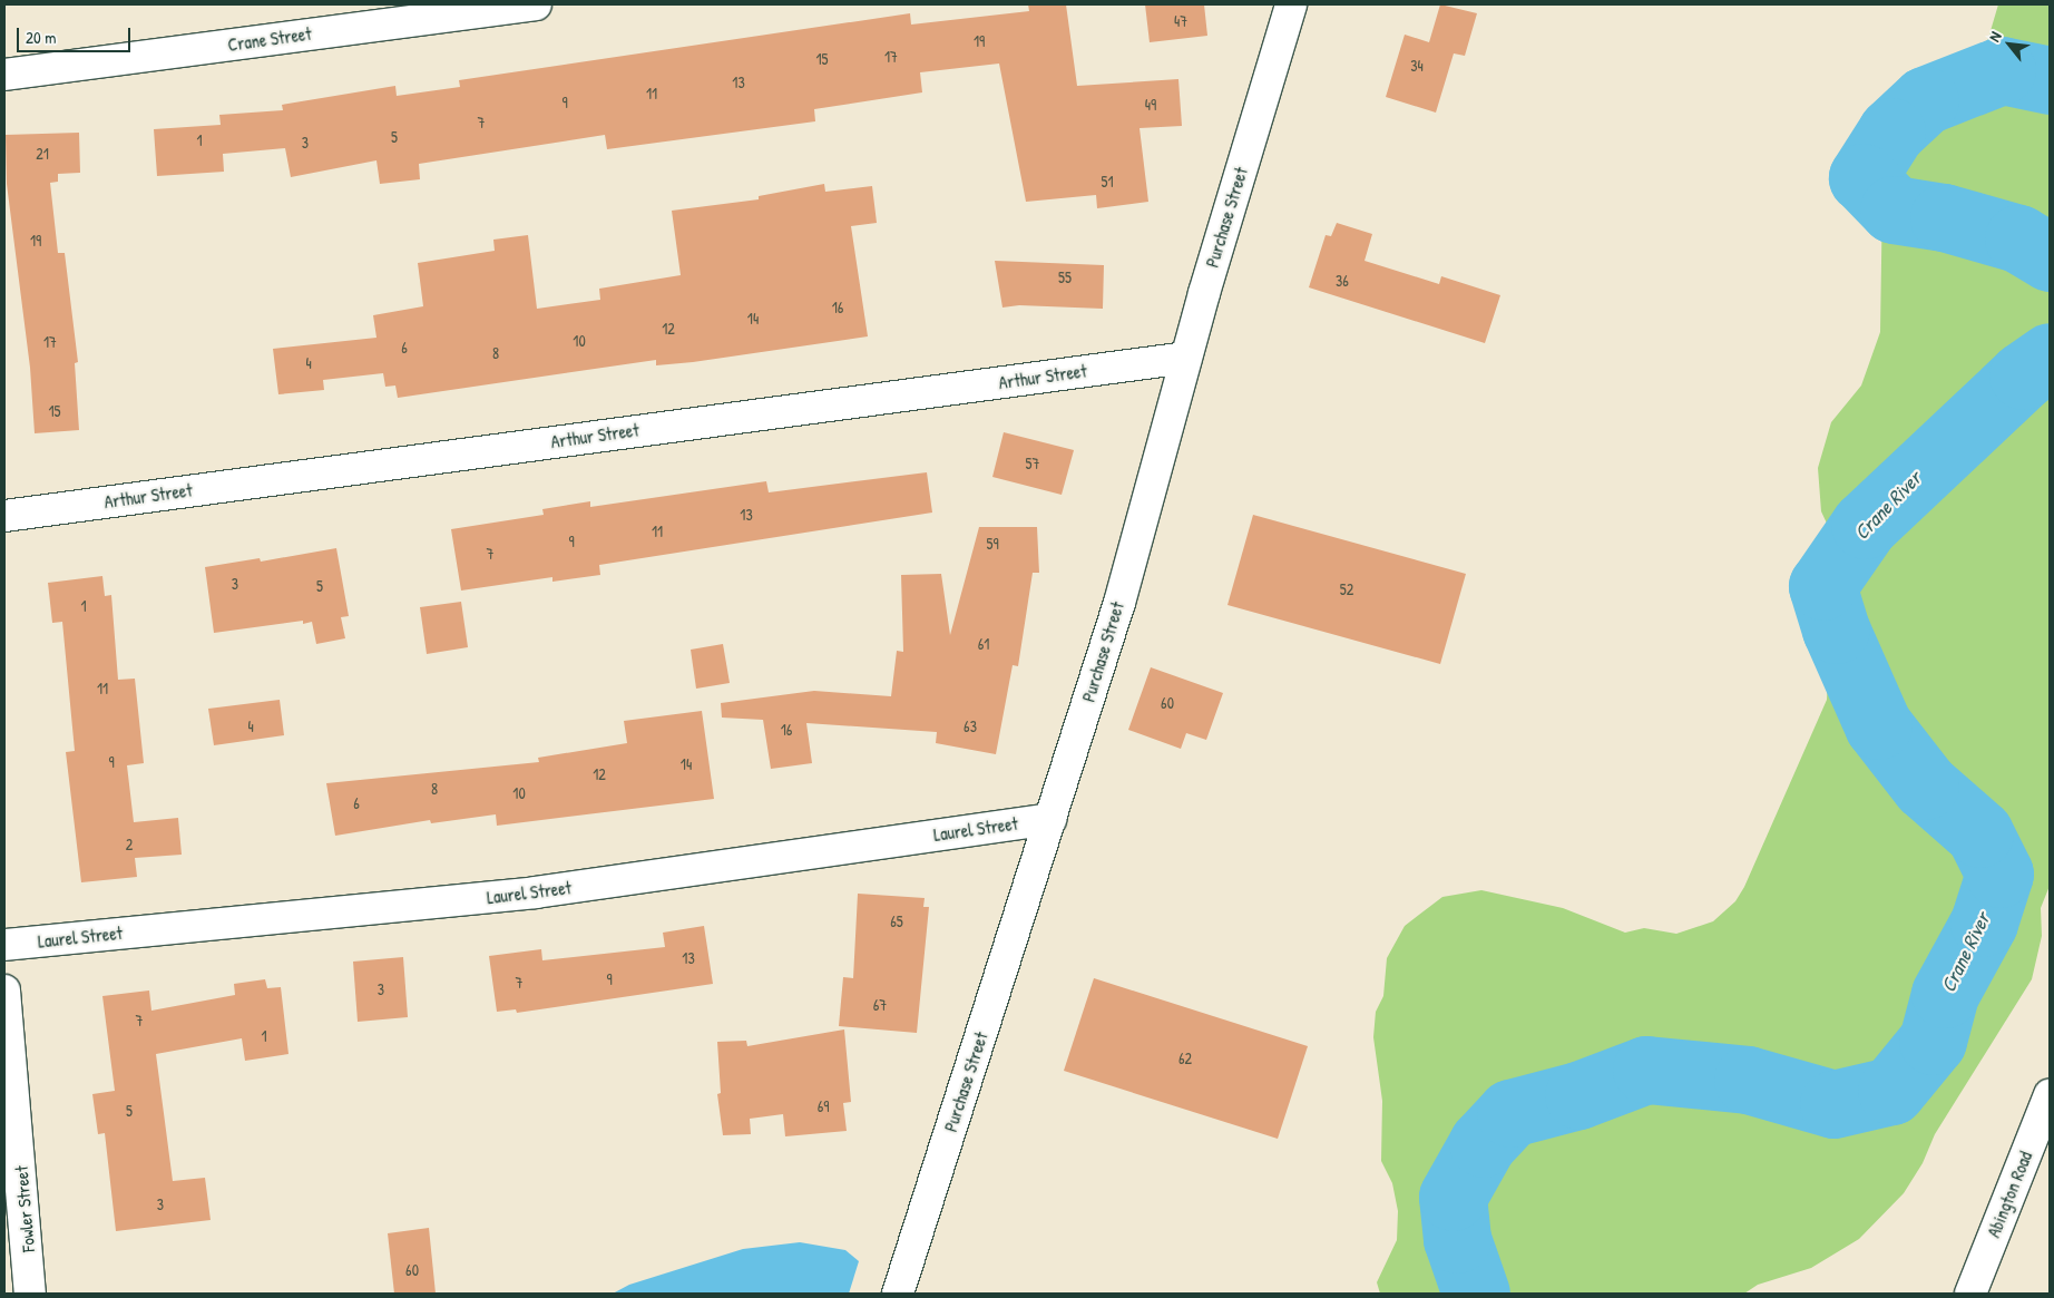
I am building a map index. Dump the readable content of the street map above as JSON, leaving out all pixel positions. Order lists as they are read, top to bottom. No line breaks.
{"streets":{"street":["Crane Street","Purchase Street","Arthur Street","Laurel Street","Abington Road","Fowler Street"]},"crossings":[["Purchase Street","Arthur Street"],["Purchase Street","Laurel Street"]],"water":["Crane River"],"house_numbers":["47","19","17","15","34","13","11","9","49","7","5","1","3","21","51","19","55","36","16","14","12","10","17","6","8","4","15","57","13","11","9","59","7","3","5","52","1","61","11","60","4","63","16","9","14","12","8","10","6","2","65","13","9","7","3","67","7","1","62","69","5","3","60"],"scale_bar":"20 m","north":"top left"}
